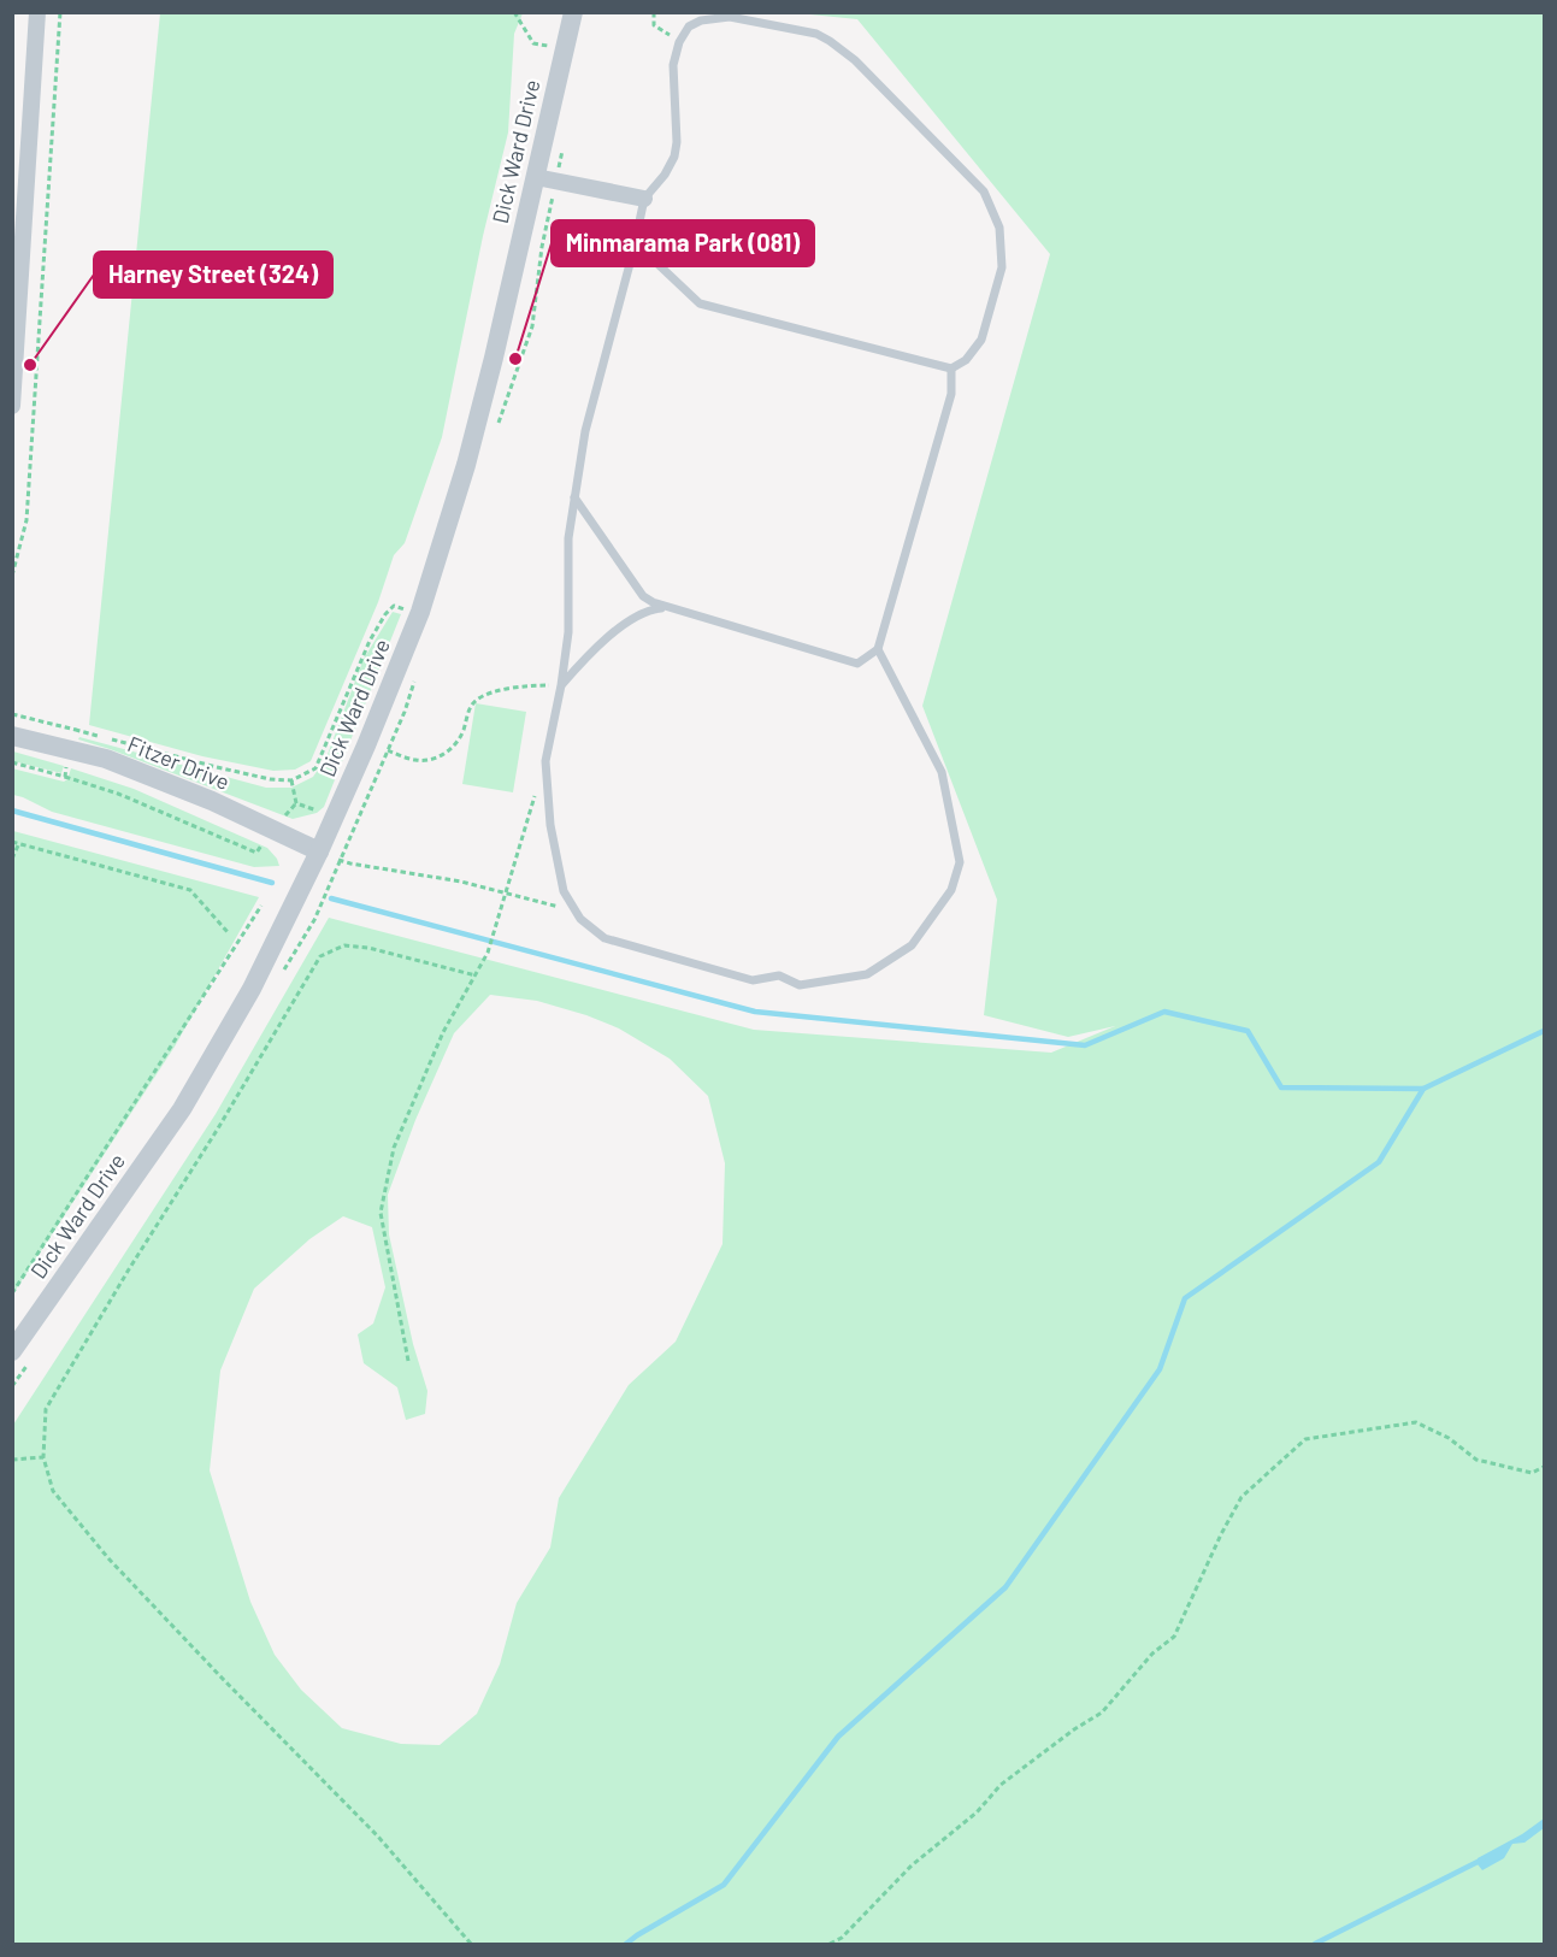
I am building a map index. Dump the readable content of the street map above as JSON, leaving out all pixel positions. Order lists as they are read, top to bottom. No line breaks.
{"streets":{"street":["Dick Ward Drive","Fitzer Drive"]},"crossings":[["Dick Ward Drive","Fitzer Drive"]],"places":["Minmarama Park (081)","Harney Street (324)"]}
